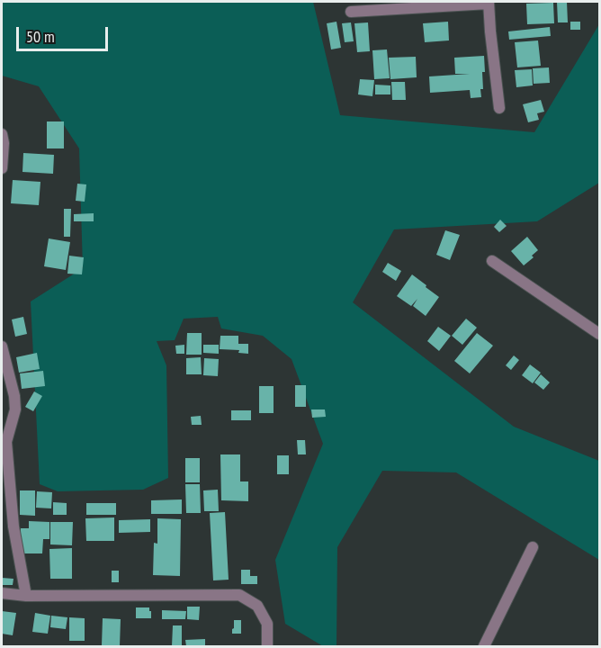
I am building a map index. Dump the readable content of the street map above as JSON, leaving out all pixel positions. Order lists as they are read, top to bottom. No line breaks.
{"scale_bar":"50 m"}
